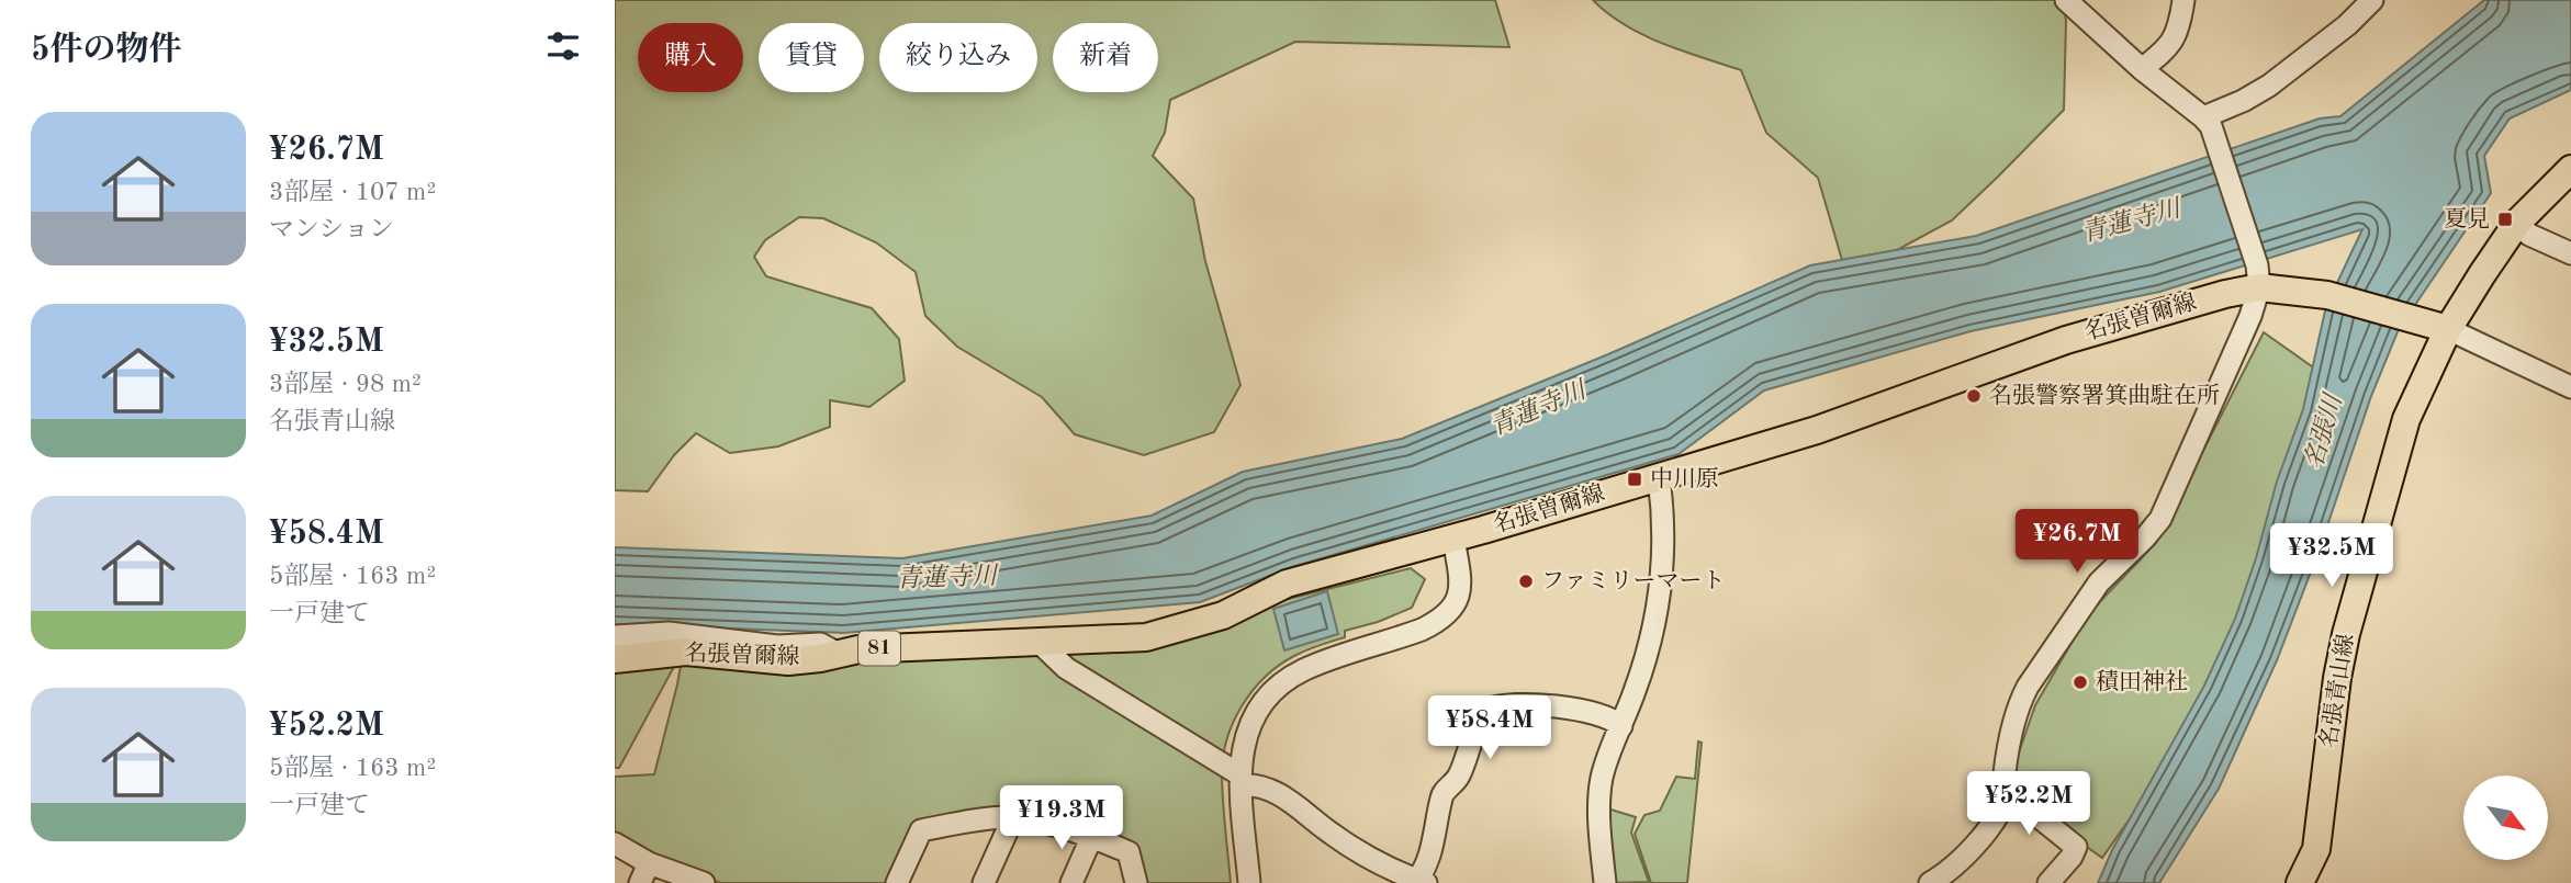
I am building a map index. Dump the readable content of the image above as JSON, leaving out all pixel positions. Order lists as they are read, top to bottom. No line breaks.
{"streets":{"main road":["名張曽爾線","81","名張青山線"]},"crossings":[["名張曽爾線","名張青山線"]],"water":["青蓮寺川","名張川"],"places":{"transit":["夏見","中川原"],"other":["名張警察署箕曲駐在所","ファミリーマート","積田神社"]},"north":"bottom right","page":{"heading":"5件の物件","chip":["購入","賃貸","絞り込み","新着"],"list":[{"name":"¥26.7M","note":"3部屋 · 107 m² · マンション"},{"name":"¥32.5M","note":"3部屋 · 98 m² · 名張青山線"},{"name":"¥58.4M","note":"5部屋 · 163 m² · 一戸建て"},{"name":"¥52.2M","note":"5部屋 · 163 m² · 一戸建て"}],"price":["¥26.7M","¥32.5M","¥58.4M","¥52.2M","¥19.3M"]}}
